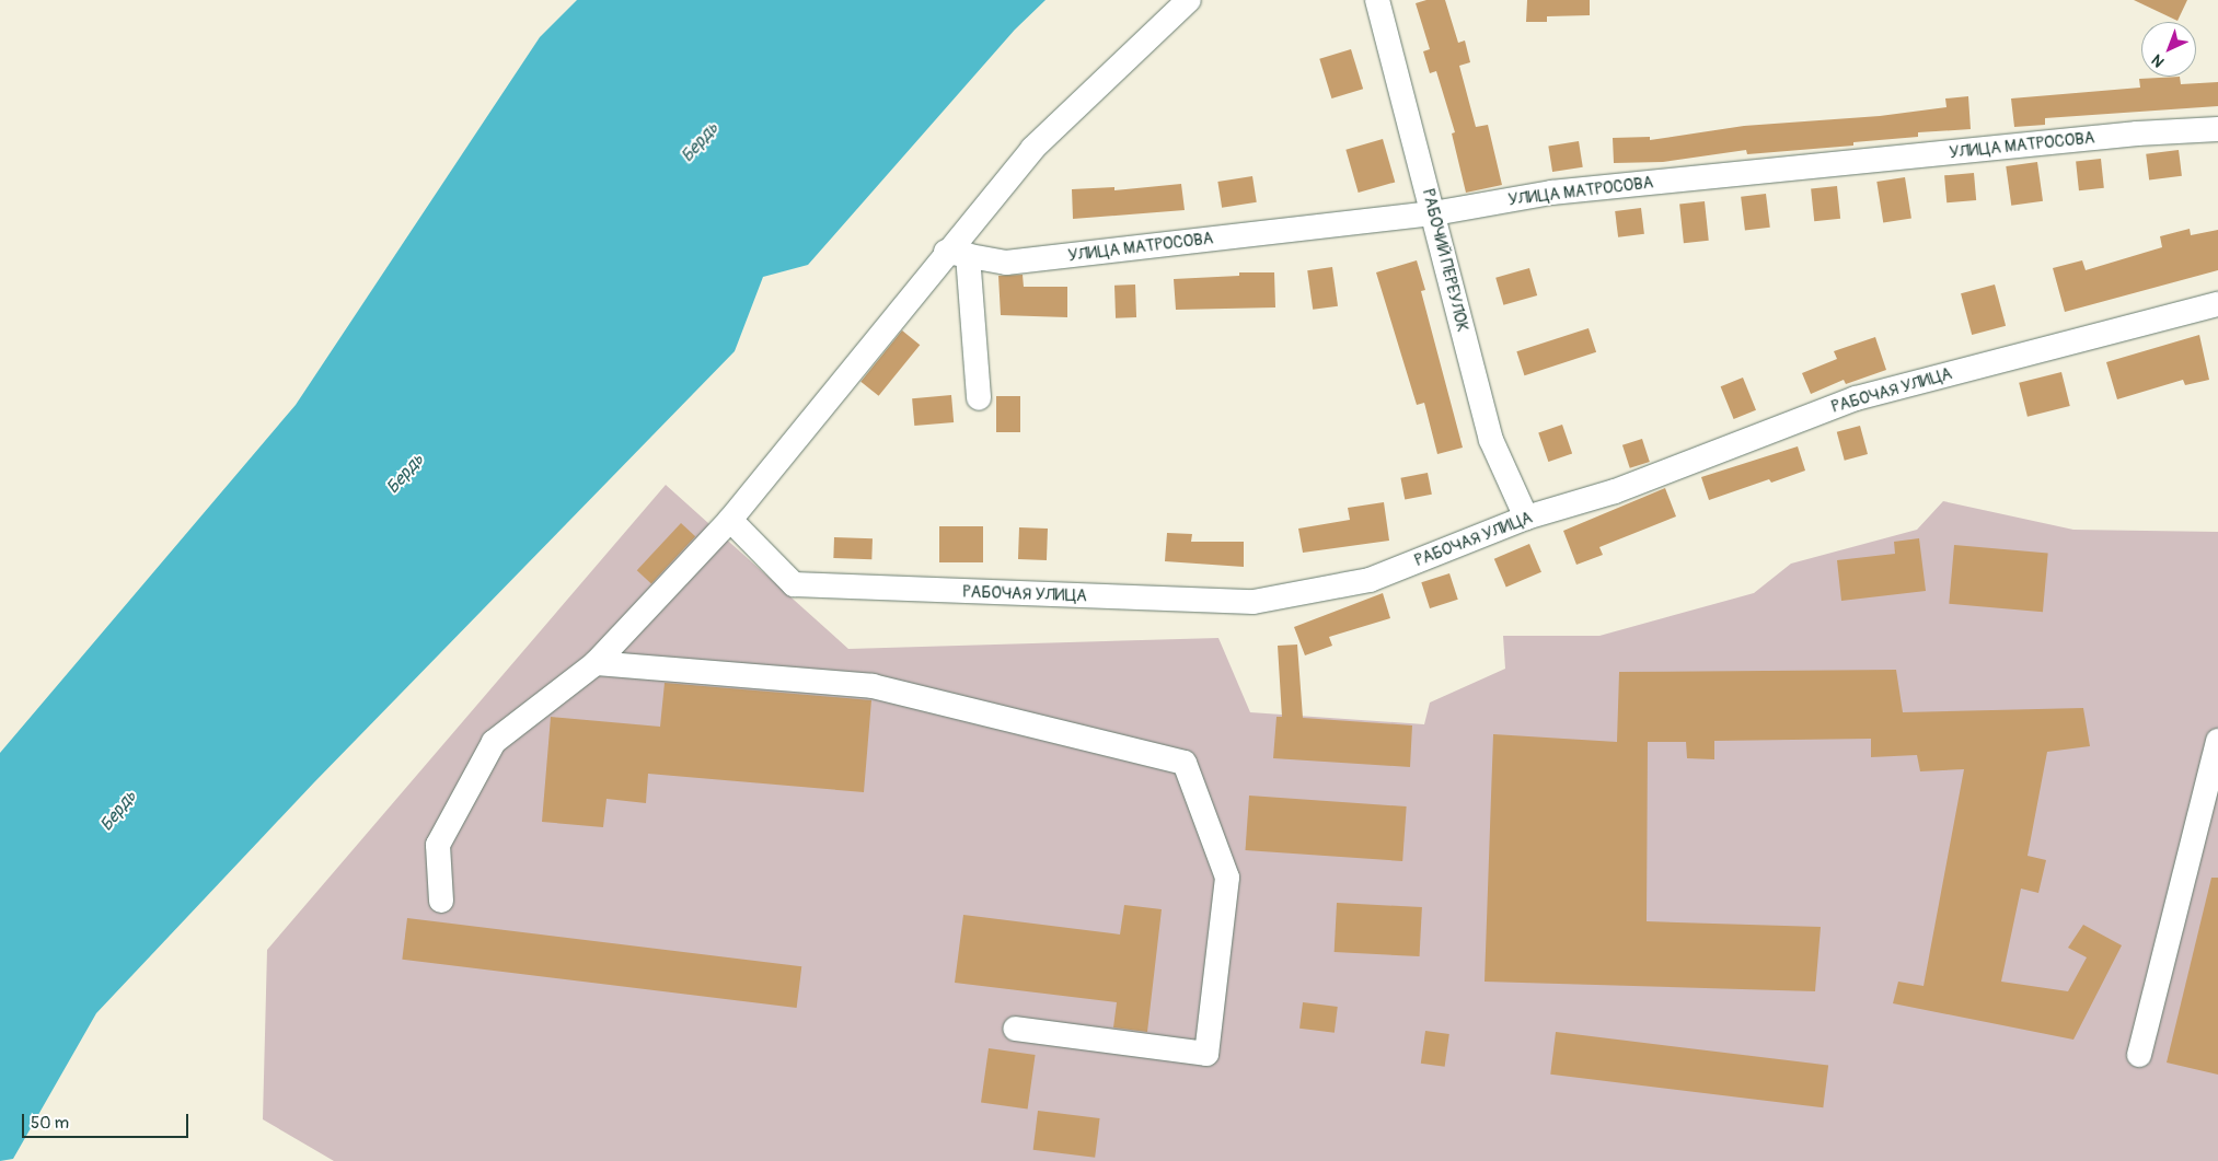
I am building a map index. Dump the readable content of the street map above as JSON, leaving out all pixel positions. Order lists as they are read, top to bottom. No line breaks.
{"streets":{"street":["УЛИЦА МАТРОСОВА","РАБОЧИЙ ПЕРЕУЛОК","РАБОЧАЯ УЛИЦА"]},"crossings":[["УЛИЦА МАТРОСОВА","РАБОЧИЙ ПЕРЕУЛОК"],["РАБОЧИЙ ПЕРЕУЛОК","РАБОЧАЯ УЛИЦА"]],"water":["Бердь"],"scale_bar":"50 m","north":"bottom left"}
